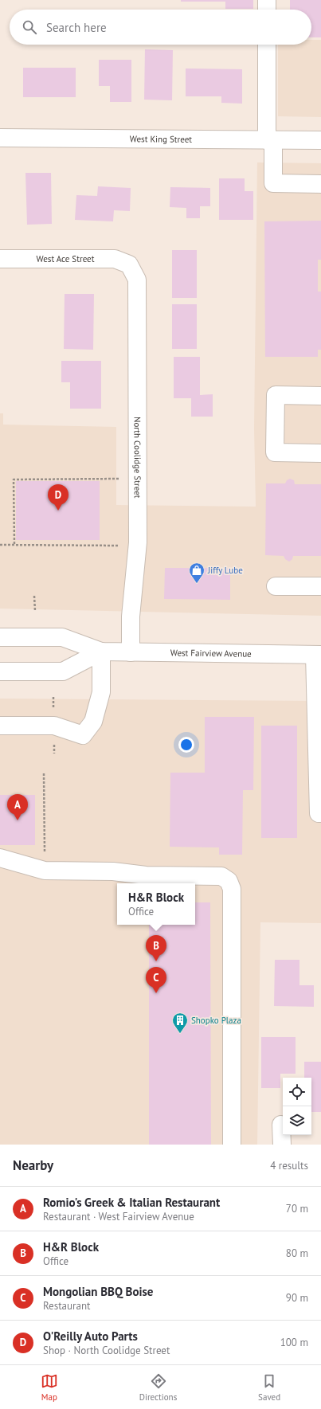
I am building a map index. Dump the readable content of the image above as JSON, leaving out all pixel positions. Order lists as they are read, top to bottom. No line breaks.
{"streets":{"street":["West King Street","West Ace Street","North Coolidge Street","West Fairview Avenue"]},"crossings":[["West Ace Street","North Coolidge Street"],["North Coolidge Street","West Fairview Avenue"]],"places":{"shop":["Jiffy Lube"],"building":["Shopko Plaza"]},"page":{"search":"Search here","pins":["D","A","B","C"],"popup":["H&R Block","Office"],"heading":["Nearby","4 results"],"list":[{"mark":"A","name":"Romio's Greek & Italian Restaurant","note":"Restaurant · West Fairview Avenue","value":"70 m"},{"mark":"B","name":"H&R Block","note":"Office","value":"80 m"},{"mark":"C","name":"Mongolian BBQ Boise","note":"Restaurant","value":"90 m"},{"mark":"D","name":"O'Reilly Auto Parts","note":"Shop · North Coolidge Street","value":"100 m"}],"nav":["Map","Directions","Saved"]}}
